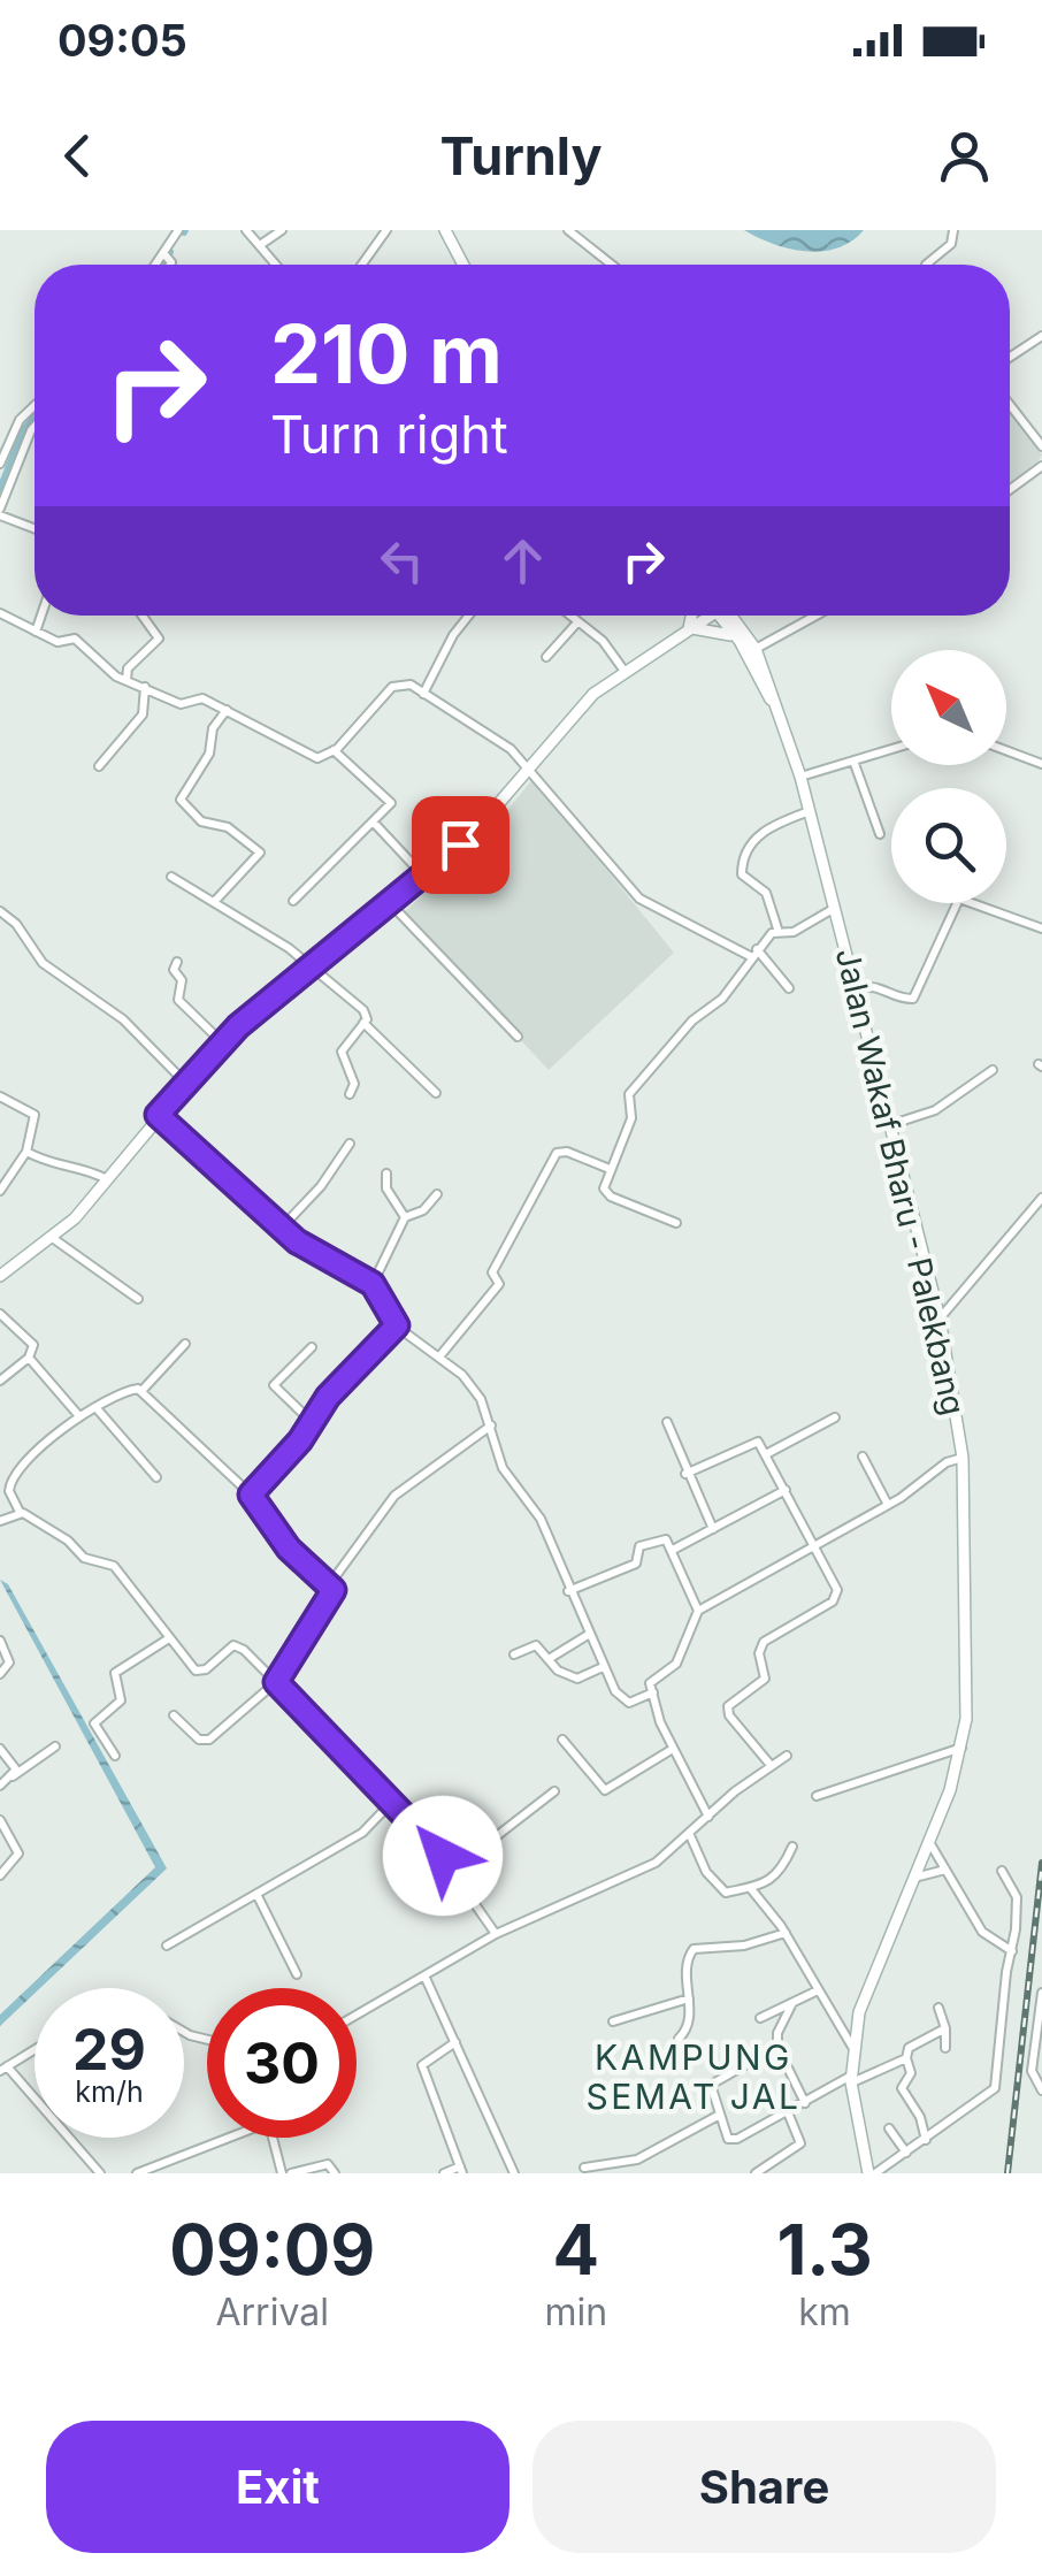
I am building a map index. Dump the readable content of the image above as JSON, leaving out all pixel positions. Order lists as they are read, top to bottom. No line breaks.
{"streets":{"main road":["Jalan Wakaf Bharu - Palekbang"]},"districts":["KAMPUNG SEMAT JAL"],"north":"top left","page":{"status":"09:05","header":"Turnly","turn":["210 m","Turn right"],"speed":"29 km/h","limit":"30","eta":["09:09","Arrival","4","min","1.3","km"],"buttons":["Exit","Share"]}}
